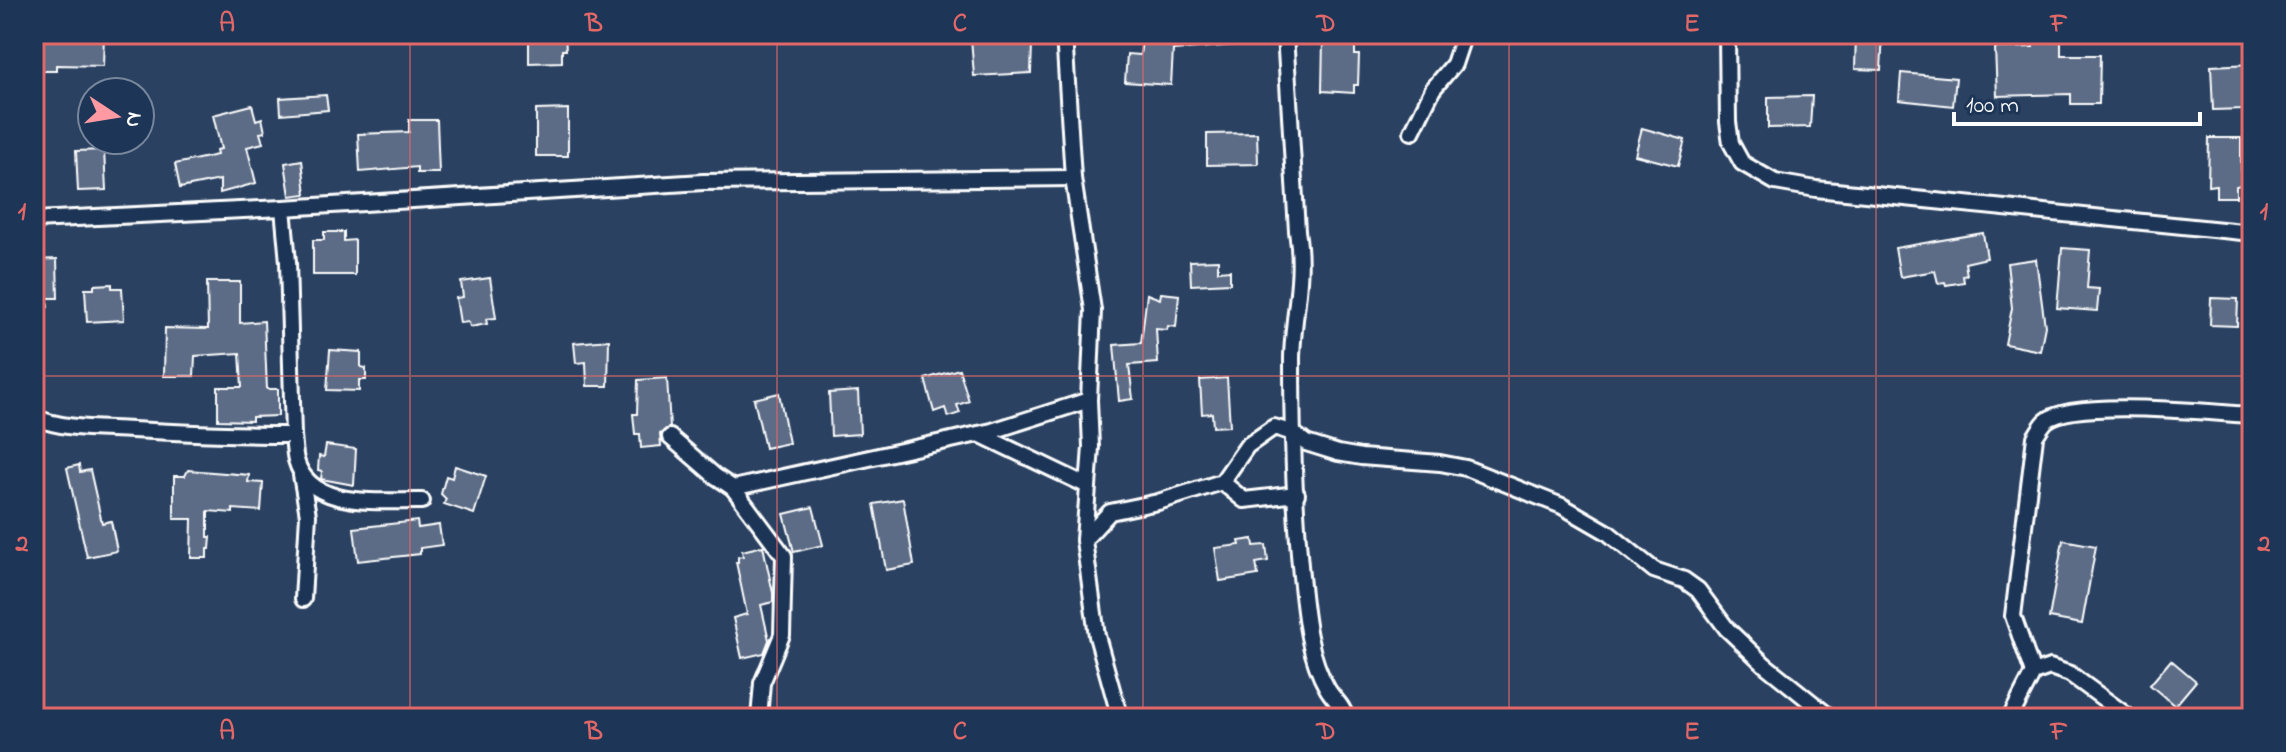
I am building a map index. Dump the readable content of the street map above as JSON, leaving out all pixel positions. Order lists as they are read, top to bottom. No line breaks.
{"scale_bar":"100 m","north":"right","grid":{"columns":["A","B","C","D","E","F"],"rows":["1","2"]}}
